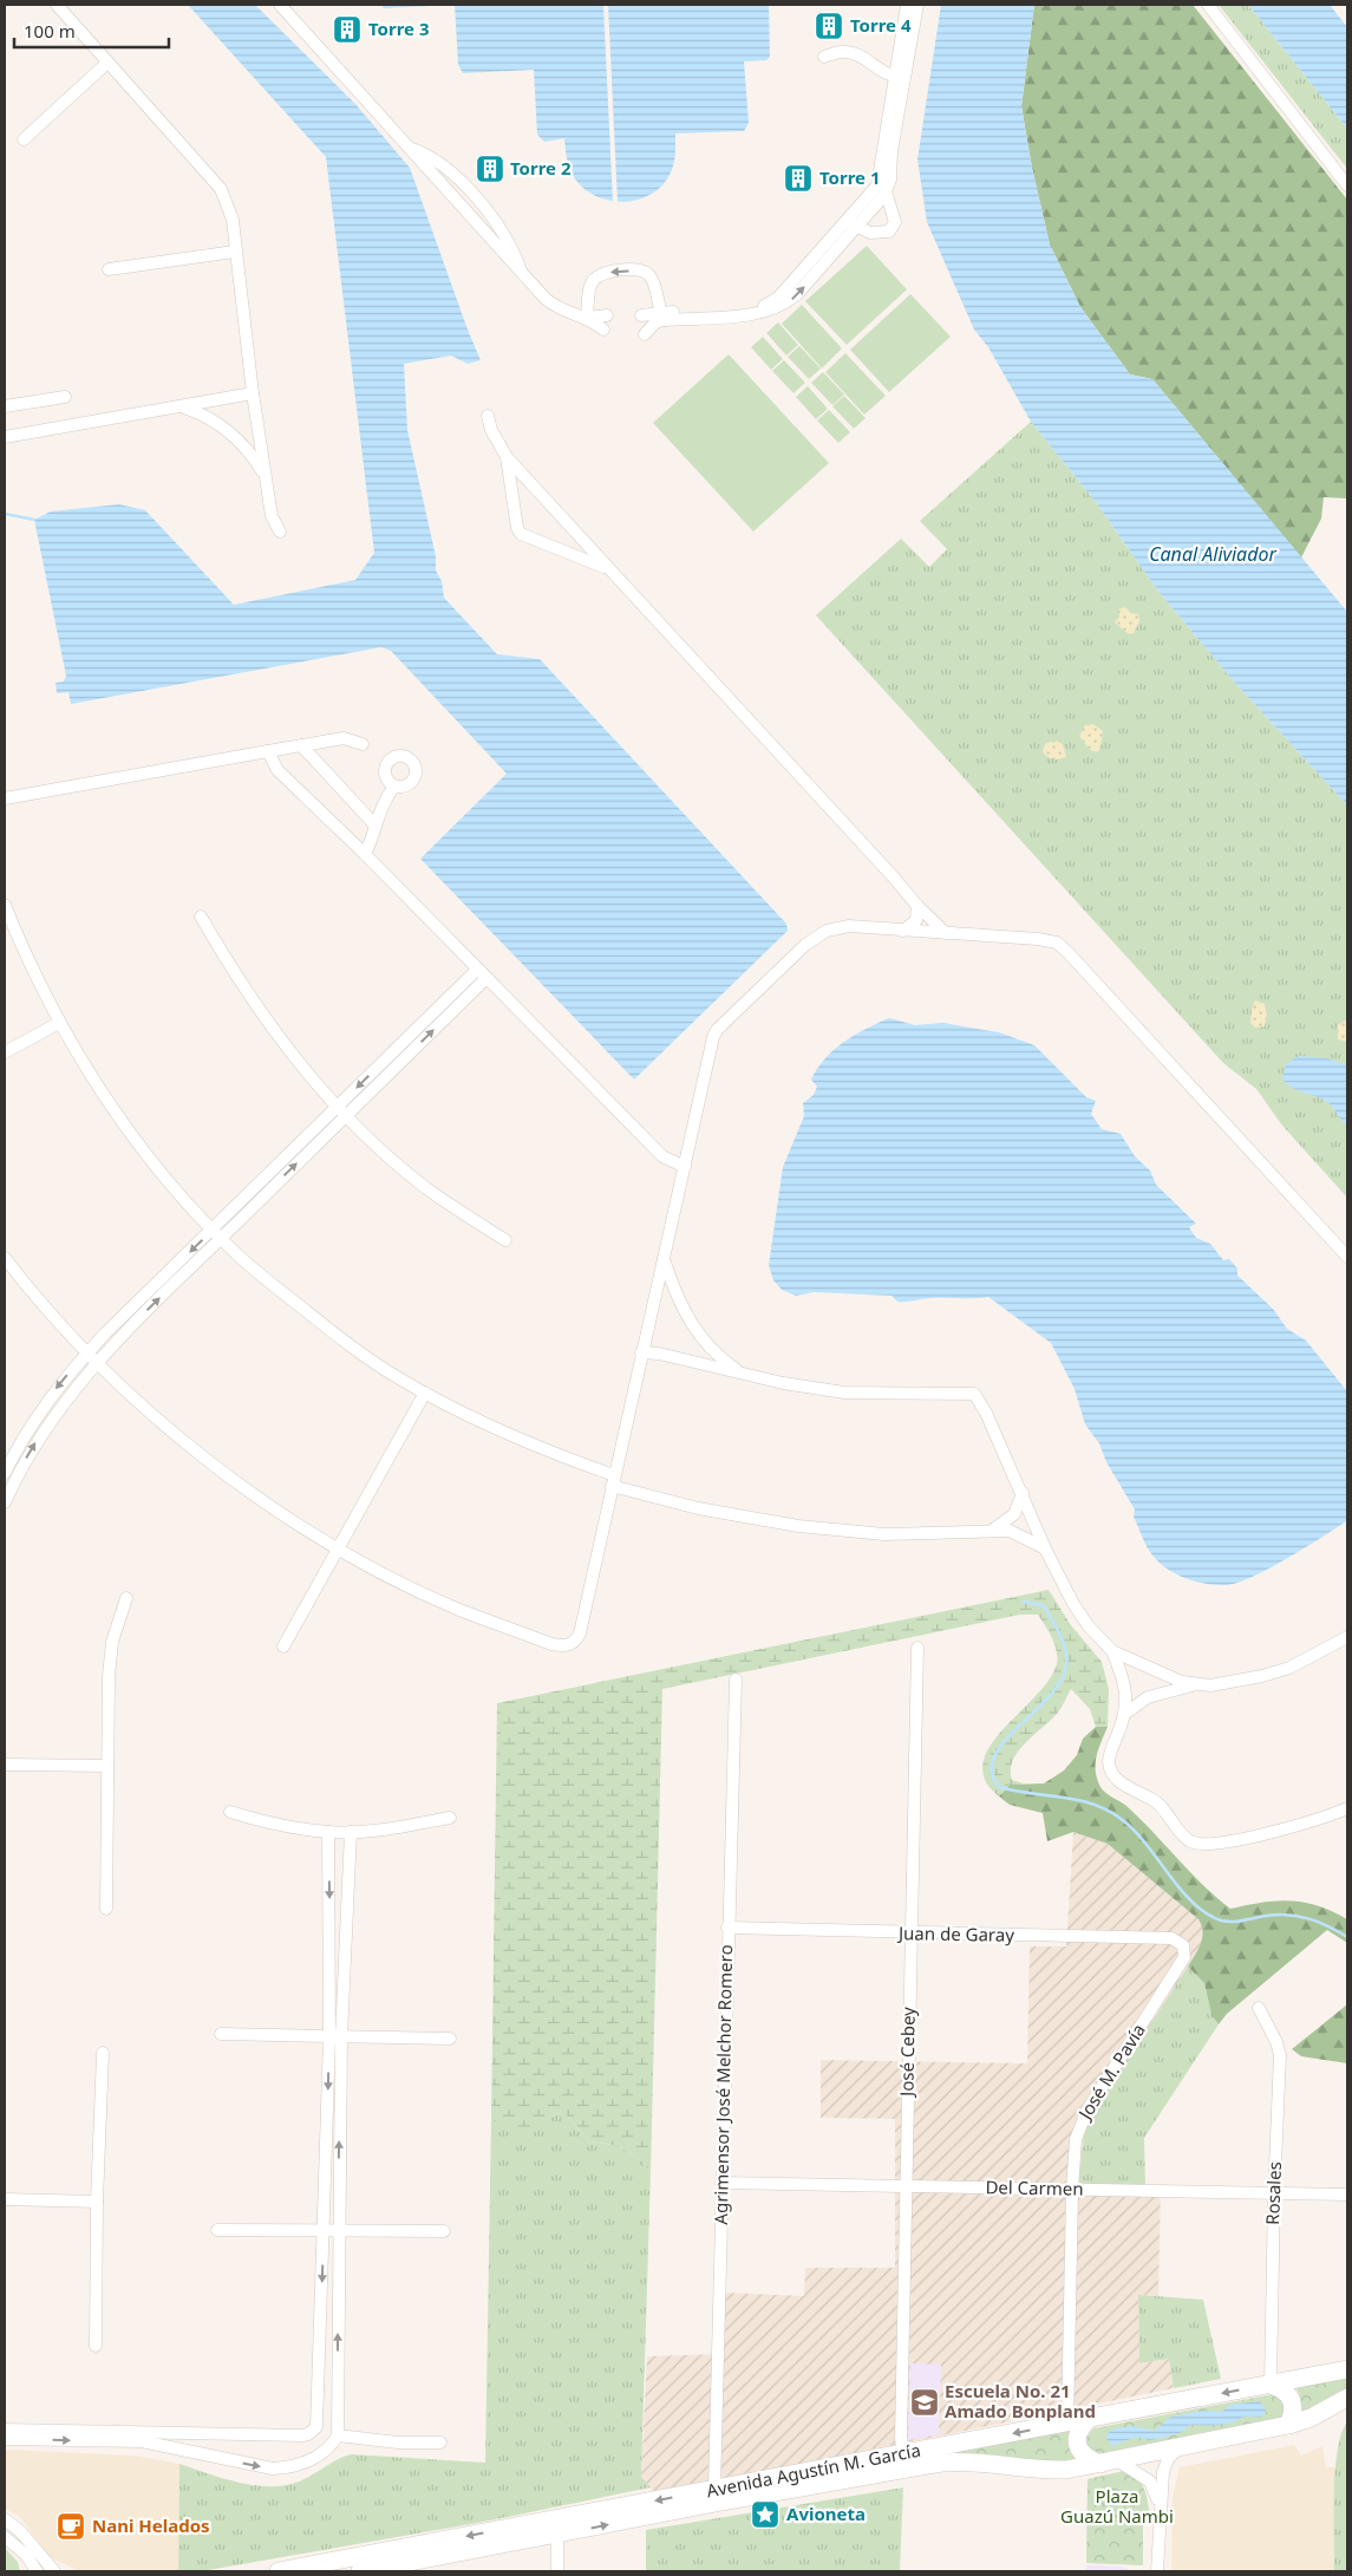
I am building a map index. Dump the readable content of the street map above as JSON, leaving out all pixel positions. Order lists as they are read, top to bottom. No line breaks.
{"streets":{"main road":["Avenida Agustín M. García"],"street":["Juan de Garay","José Cebey","José M. Pavía","Agrimensor José Melchor Romero","Del Carmen","Rosales"]},"crossings":[["Juan de Garay","José Cebey"],["Juan de Garay","José M. Pavía"],["Juan de Garay","Agrimensor José Melchor Romero"],["José Cebey","Del Carmen"],["José Cebey","Avenida Agustín M. García"],["José M. Pavía","Del Carmen"],["José M. Pavía","Avenida Agustín M. García"],["Agrimensor José Melchor Romero","Del Carmen"],["Agrimensor José Melchor Romero","Avenida Agustín M. García"],["Del Carmen","Rosales"],["Rosales","Avenida Agustín M. García"]],"water":["Canal Aliviador"],"parks":["Plaza Guazú Nambi"],"places":{"building":["Torre 4","Torre 3","Torre 2","Torre 1"],"school or university":["Escuela No. 21 Amado Bonpland"],"place":["Avioneta"],"cafe":["Nani Helados"]},"scale_bar":"100 m"}
